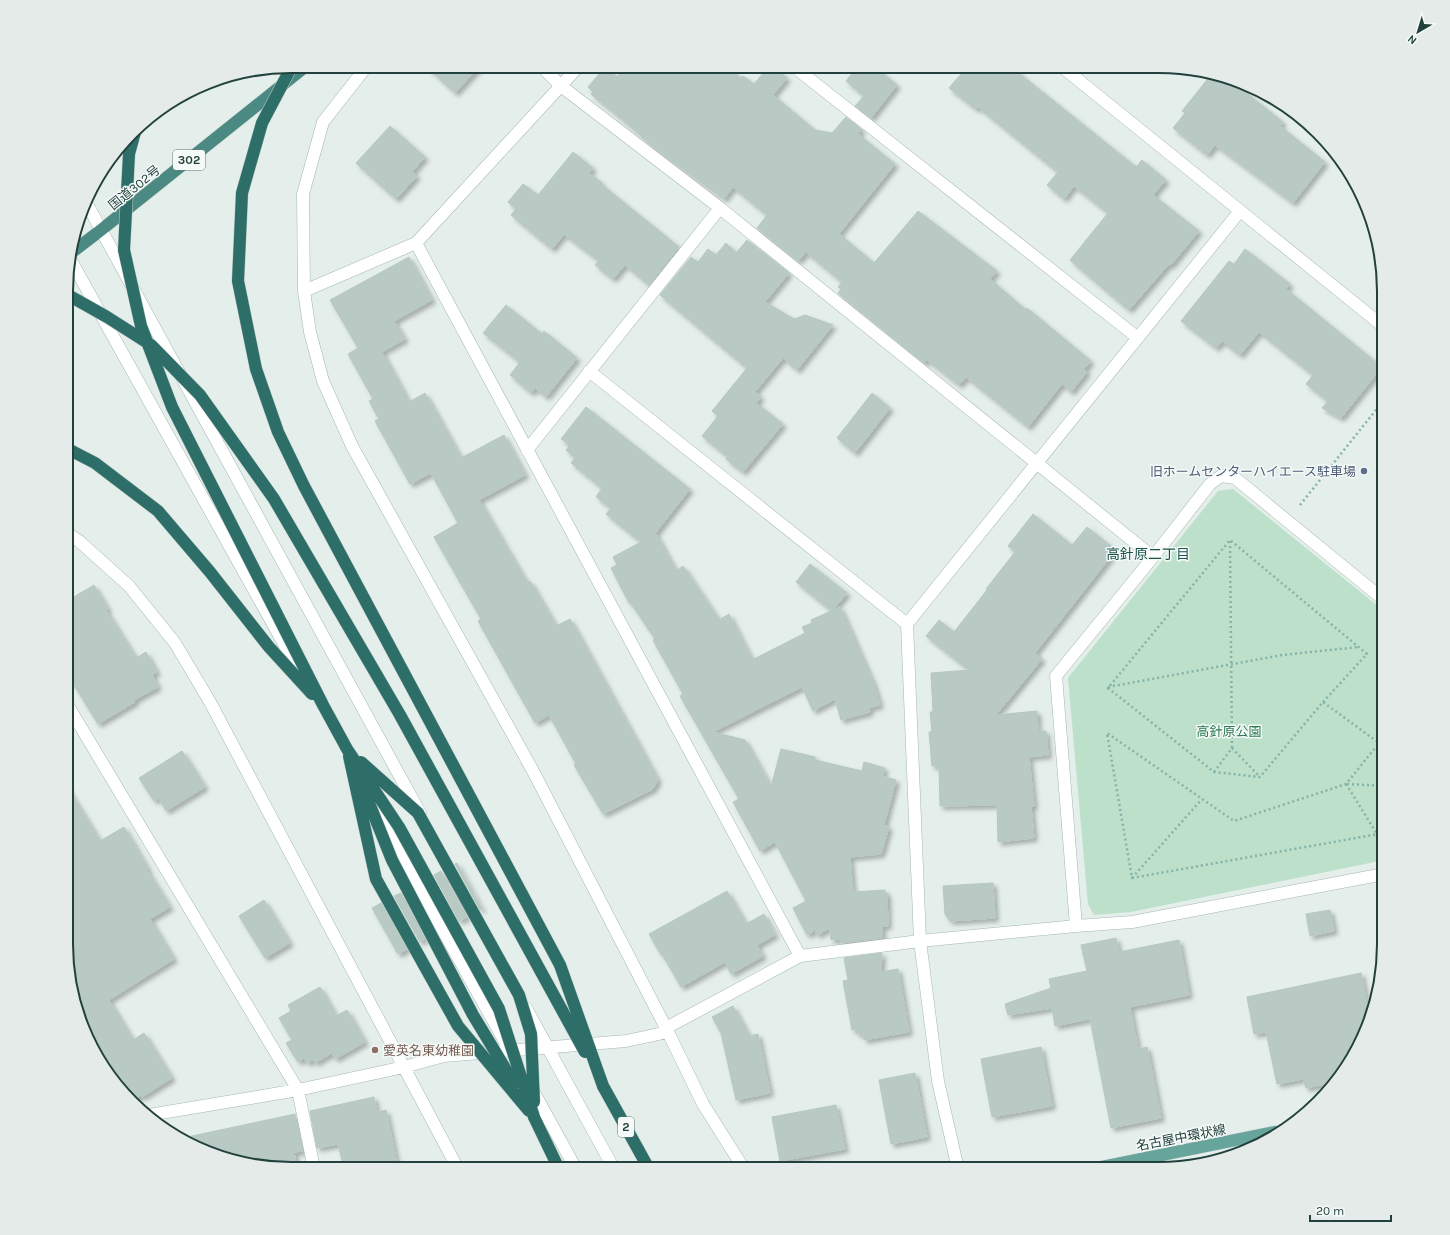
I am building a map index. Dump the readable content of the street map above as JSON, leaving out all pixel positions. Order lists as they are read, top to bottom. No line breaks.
{"streets":{"highway":["302","国道302号","2"],"main road":["名古屋中環状線"]},"districts":["高針原二丁目"],"parks":["高針原公園"],"places":["旧ホームセンターハイエース駐車場","愛英名東幼稚園"],"scale_bar":"20 m","north":"bottom left"}
